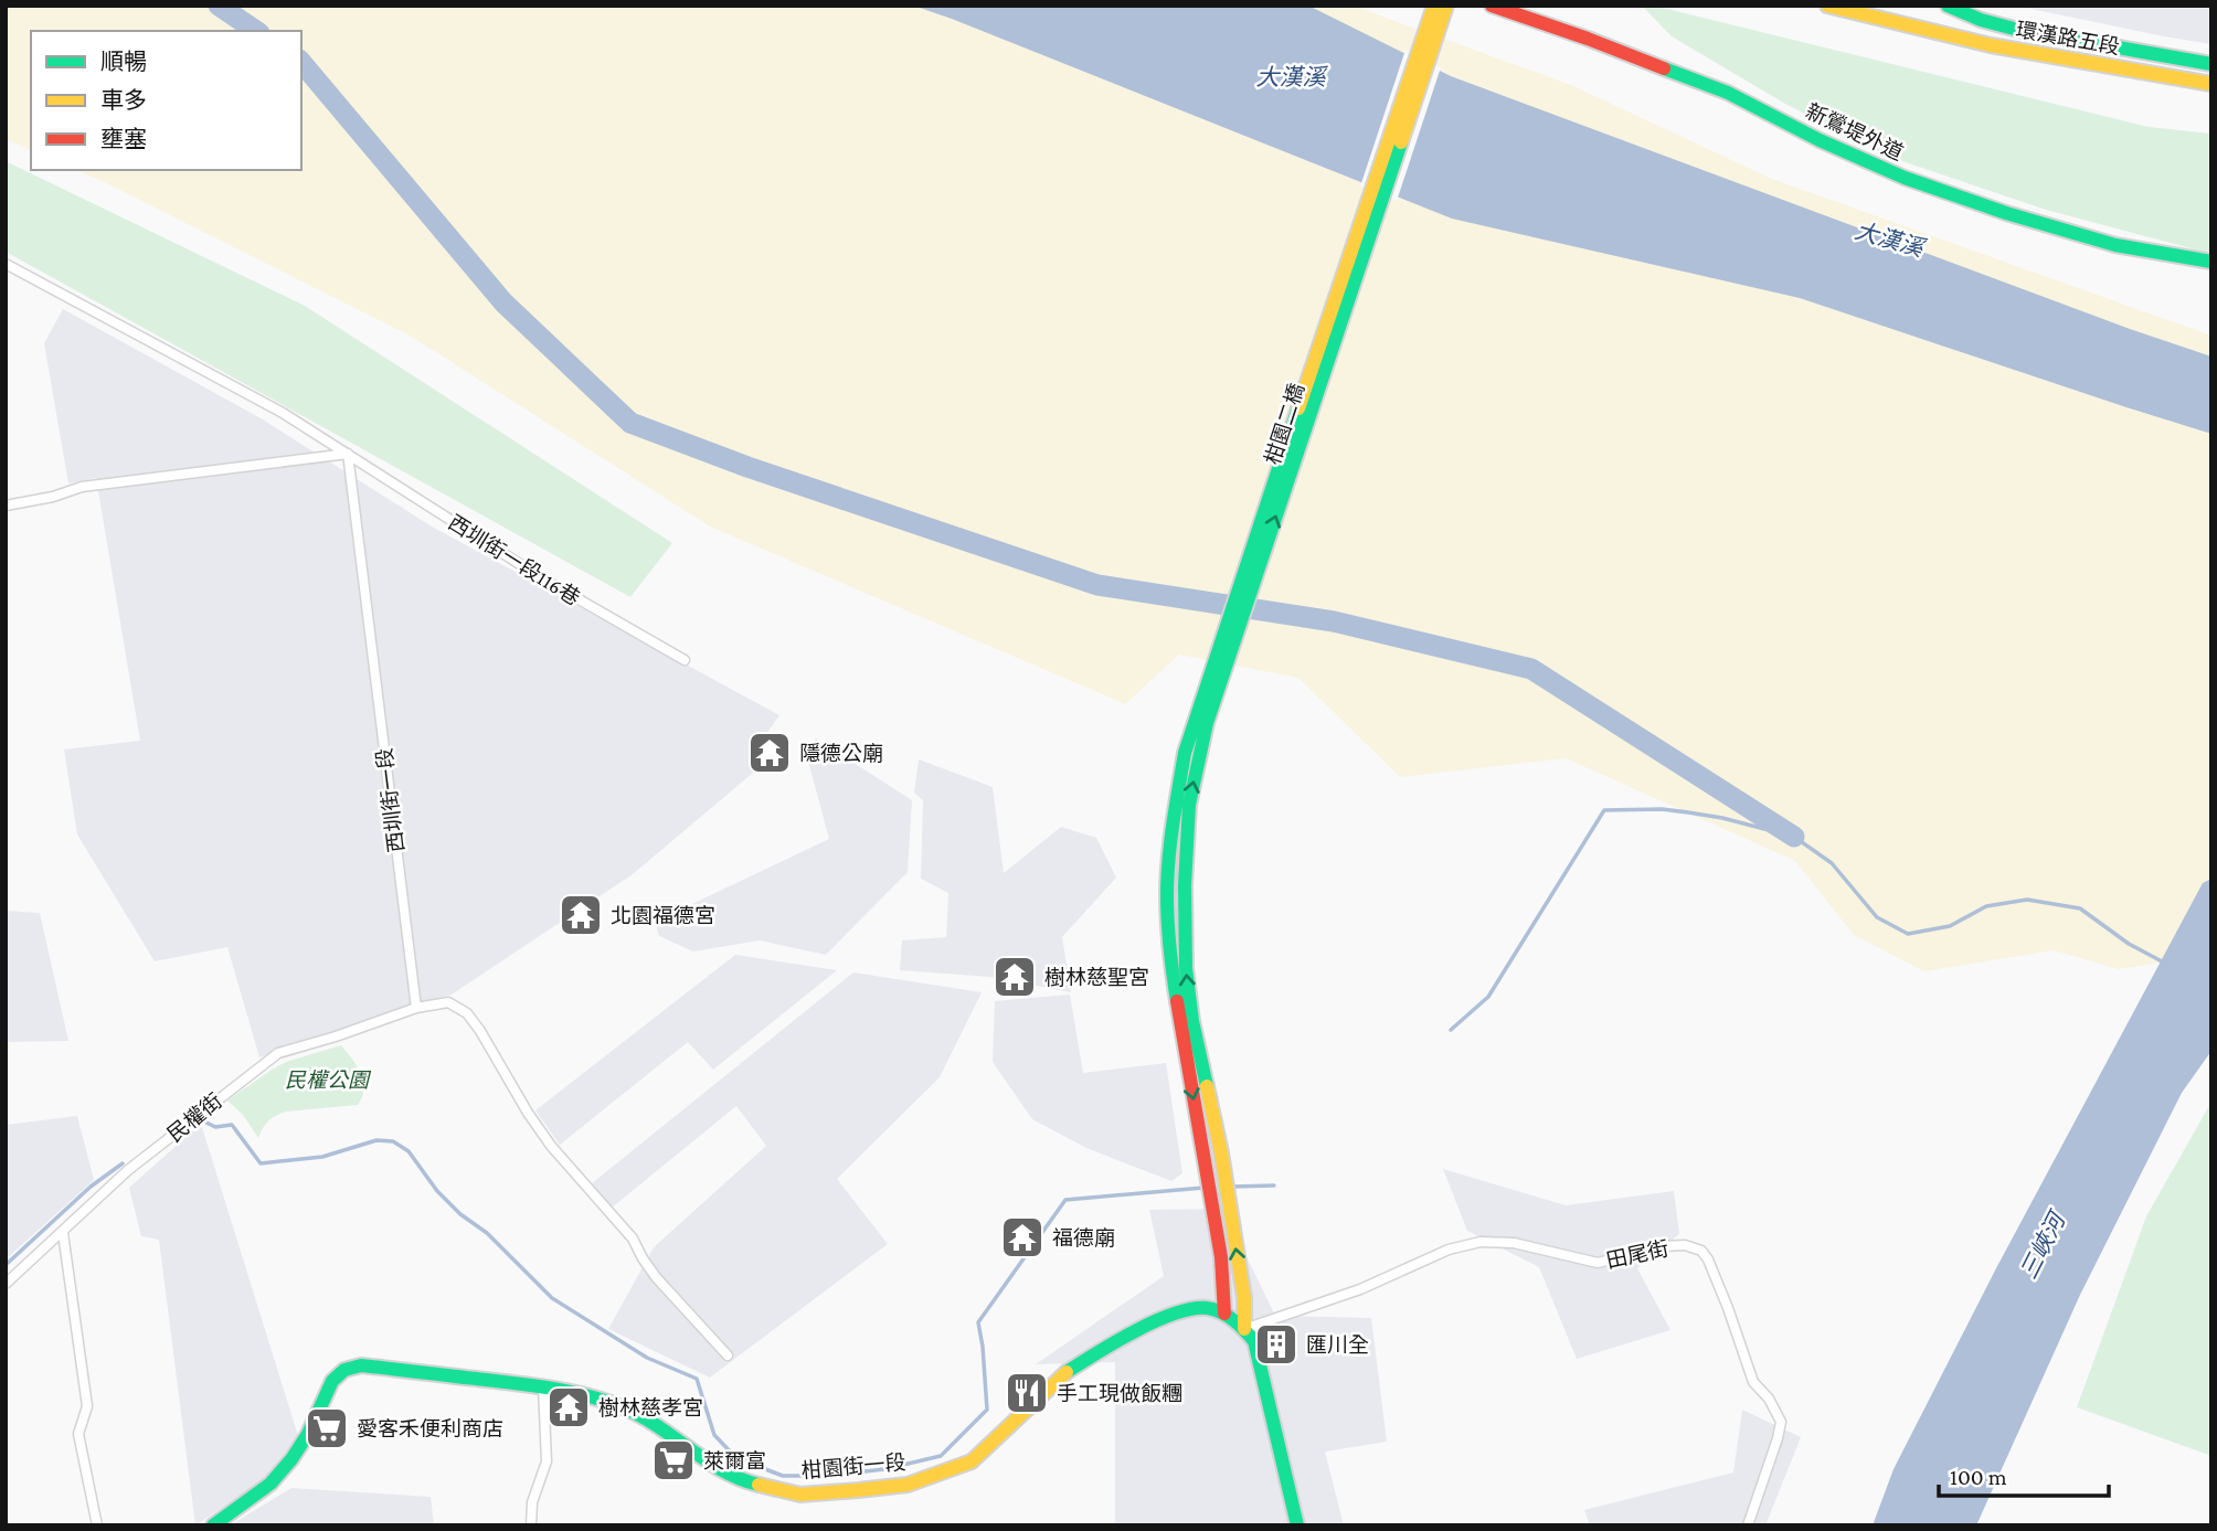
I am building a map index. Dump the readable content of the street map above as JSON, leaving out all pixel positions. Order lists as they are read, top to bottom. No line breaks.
{"streets":{"street":["環漢路五段","新鶯堤外道","柑園二橋","西圳街一段116巷","西圳街一段","民權街","田尾街","柑園街一段"]},"crossings":[["柑園二橋","田尾街"],["柑園二橋","柑園街一段"],["西圳街一段116巷","西圳街一段"],["西圳街一段","民權街"]],"water":["大漢溪","三峽河"],"parks":["民權公園"],"places":{"temple":["隱德公廟","北園福德宮","樹林慈聖宮","福德廟","樹林慈孝宮"],"building":["匯川全"],"restaurant":["手工現做飯糰"],"supermarket":["愛客禾便利商店","萊爾富"]},"legend":["順暢","車多","壅塞"],"scale_bar":"100 m"}
